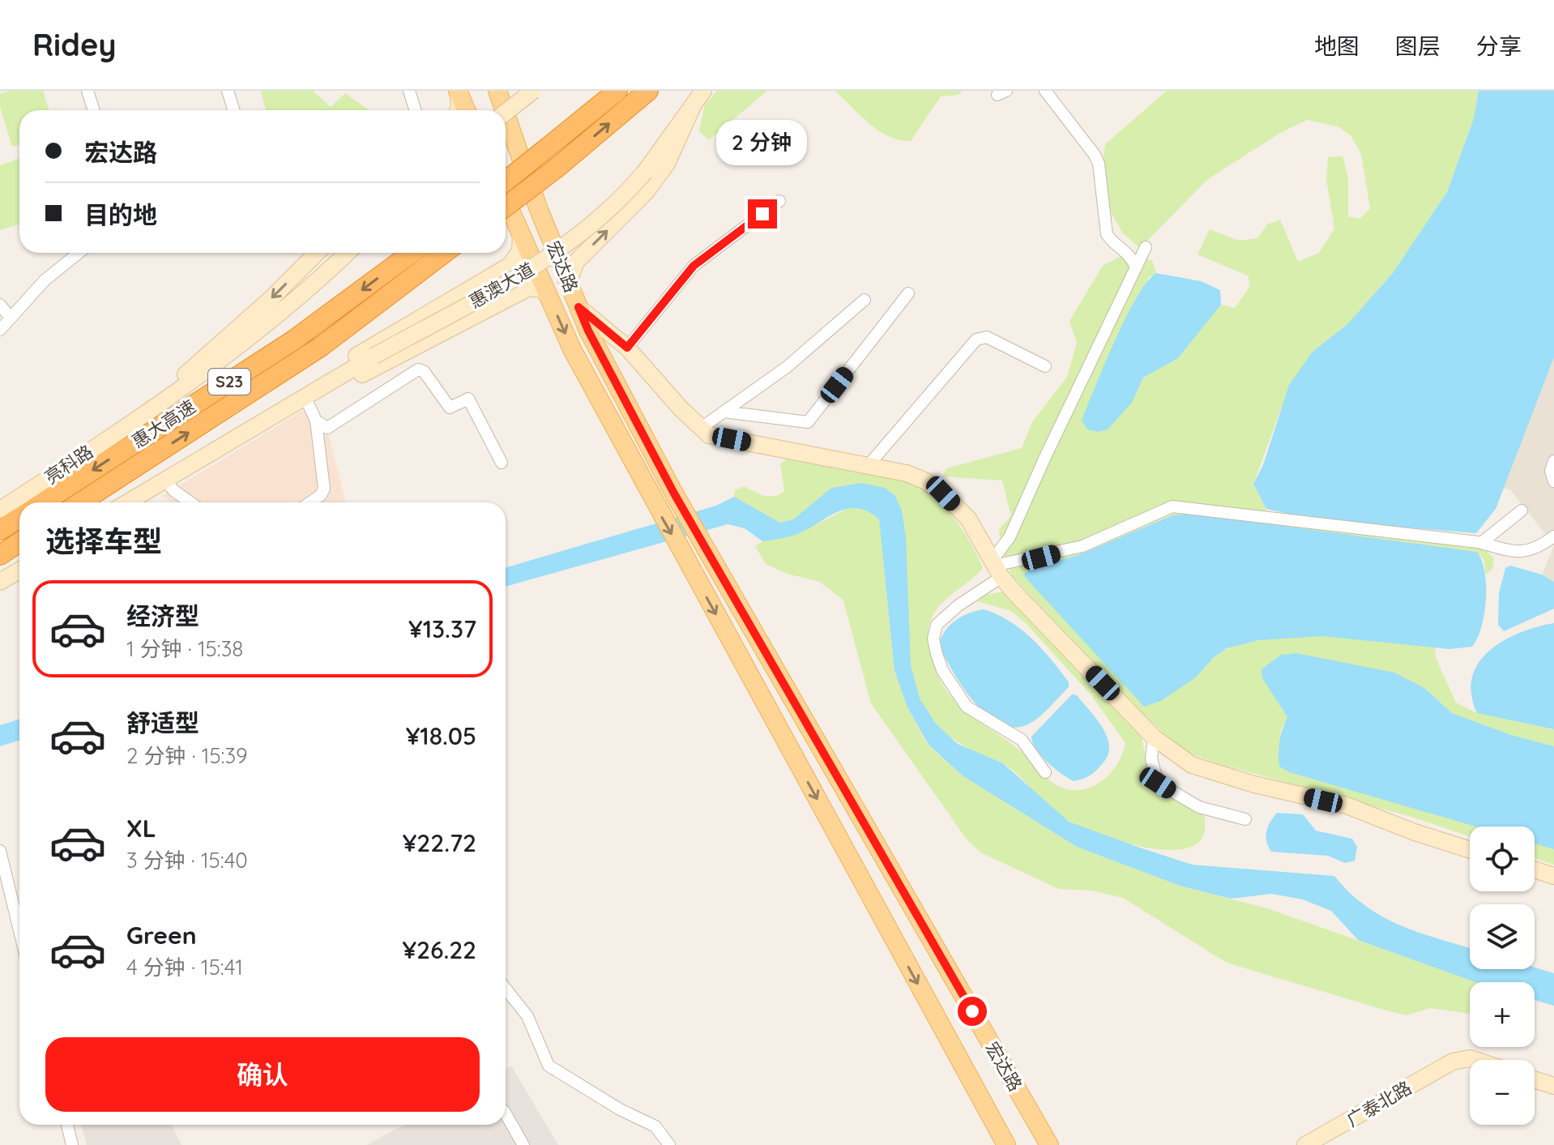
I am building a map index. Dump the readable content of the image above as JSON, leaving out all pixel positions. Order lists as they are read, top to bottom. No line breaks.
{"streets":{"highway":["S23","惠大高速"],"main road":["宏达路"],"street":["惠澳大道","亮科路","广泰北路"]},"page":{"header":"Ridey","nav":["地图","图层","分享"],"banner":["宏达路","目的地"],"bubble":"2 分钟","heading":"选择车型","list":[{"name":"经济型","note":"1 分钟 · 15:38","value":"¥13.37"},{"name":"舒适型","note":"2 分钟 · 15:39","value":"¥18.05"},{"name":"XL","note":"3 分钟 · 15:40","value":"¥22.72"},{"name":"Green","note":"4 分钟 · 15:41","value":"¥26.22"}],"map_buttons":["+","−"],"buttons":"确认"}}
